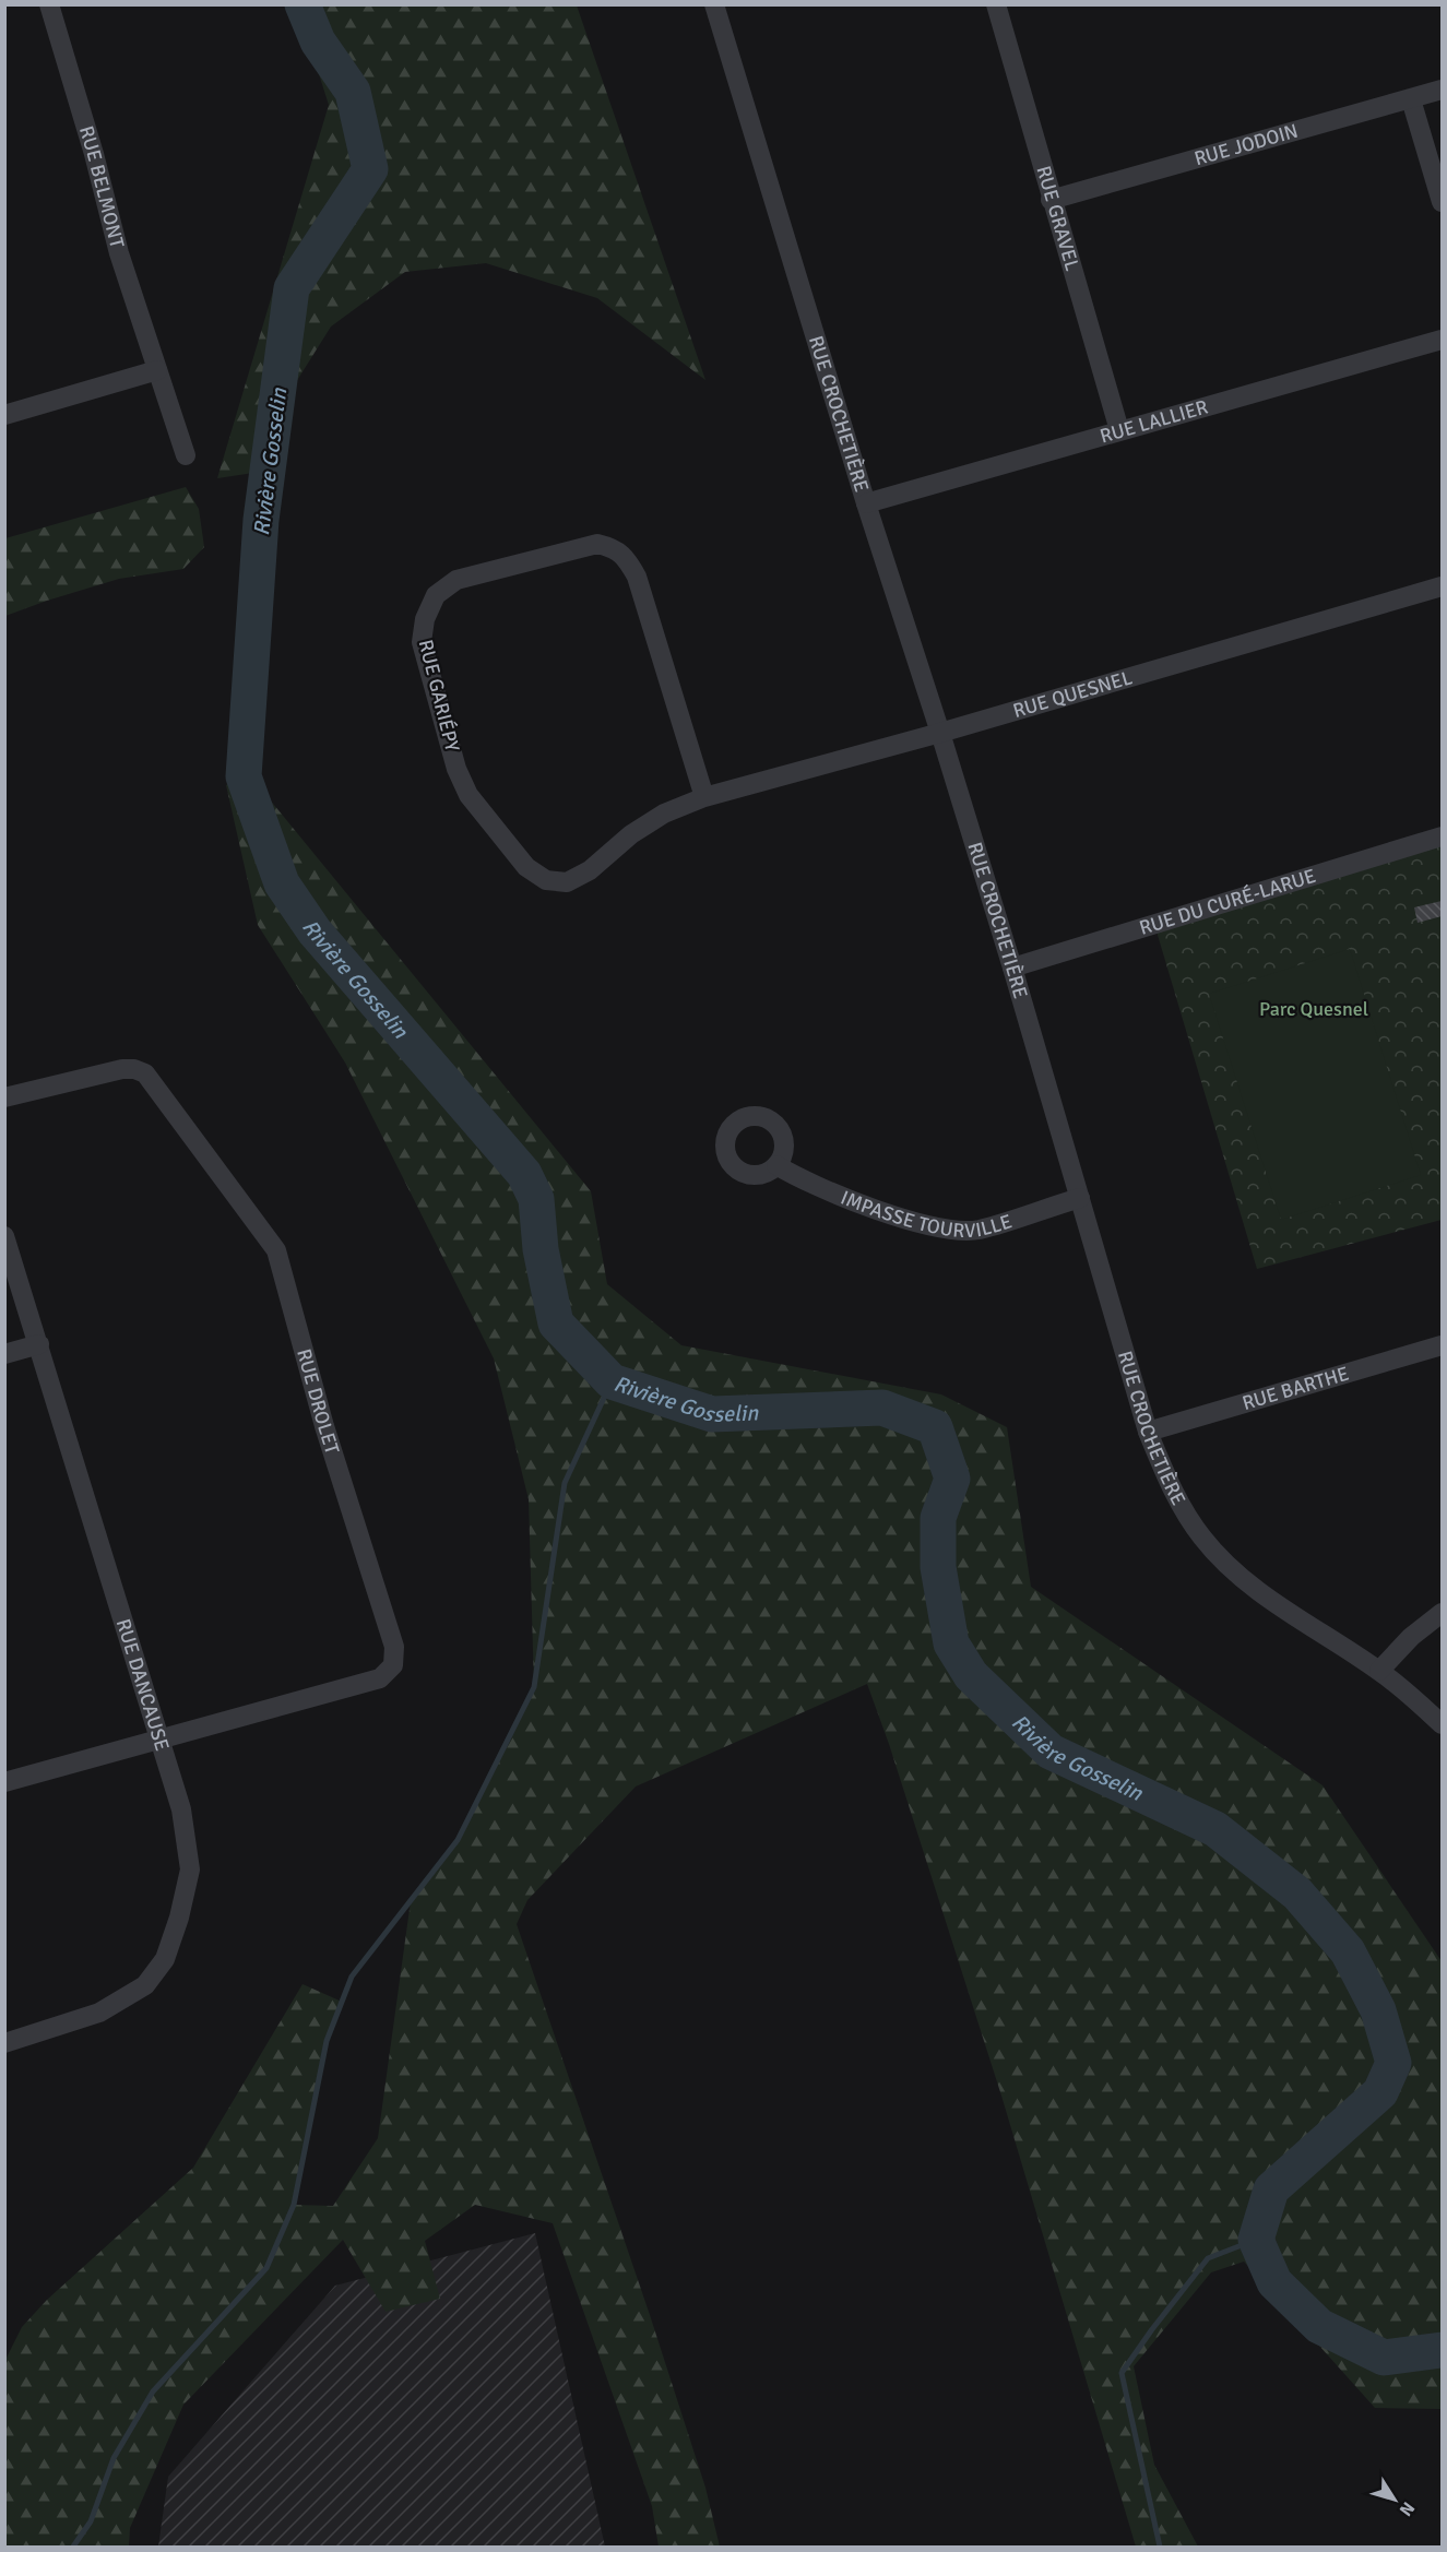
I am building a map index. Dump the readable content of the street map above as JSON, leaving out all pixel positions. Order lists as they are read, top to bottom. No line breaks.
{"streets":{"street":["RUE JODOIN","RUE BELMONT","RUE GRAVEL","RUE CROCHETIÈRE","RUE LALLIER","RUE QUESNEL","RUE GARIÉPY","RUE DU CURÉ-LARUE","IMPASSE TOURVILLE","RUE BARTHE","RUE DROLET","RUE DANCAUSE"]},"crossings":[["RUE JODOIN","RUE GRAVEL"],["RUE GRAVEL","RUE LALLIER"],["RUE CROCHETIÈRE","RUE LALLIER"],["RUE CROCHETIÈRE","RUE QUESNEL"],["RUE CROCHETIÈRE","RUE DU CURÉ-LARUE"],["RUE CROCHETIÈRE","IMPASSE TOURVILLE"],["RUE CROCHETIÈRE","RUE BARTHE"],["RUE QUESNEL","RUE GARIÉPY"],["RUE DROLET","RUE DANCAUSE"]],"water":["Rivière Gosselin"],"parks":["Parc Quesnel"],"north":"bottom right"}
